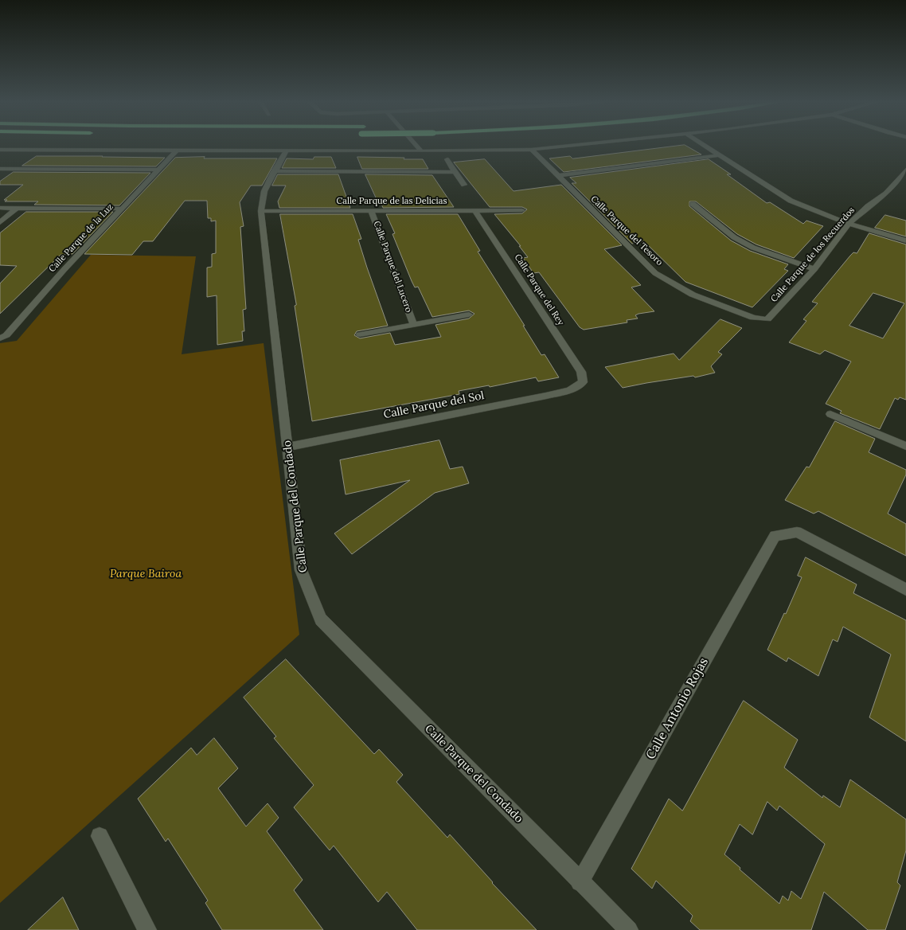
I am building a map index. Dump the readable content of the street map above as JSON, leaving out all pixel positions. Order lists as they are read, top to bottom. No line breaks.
{"streets":{"street":["Calle Parque de las Delicias","Calle Parque del Tesoro","Calle Parque de la Luz","Calle Parque de los Recuerdos","Calle Parque del Lucero","Calle Parque del Rey","Calle Parque del Sol","Calle Parque del Condado","Calle Antonio Rojas"]},"crossings":[["Calle Parque de las Delicias","Calle Parque del Lucero"],["Calle Parque de las Delicias","Calle Parque del Rey"],["Calle Parque de las Delicias","Calle Parque del Condado"],["Calle Parque del Tesoro","Calle Parque de los Recuerdos"],["Calle Parque del Rey","Calle Parque del Sol"],["Calle Parque del Sol","Calle Parque del Condado"],["Calle Parque del Condado","Calle Antonio Rojas"]],"parks":["Parque Bairoa"]}
